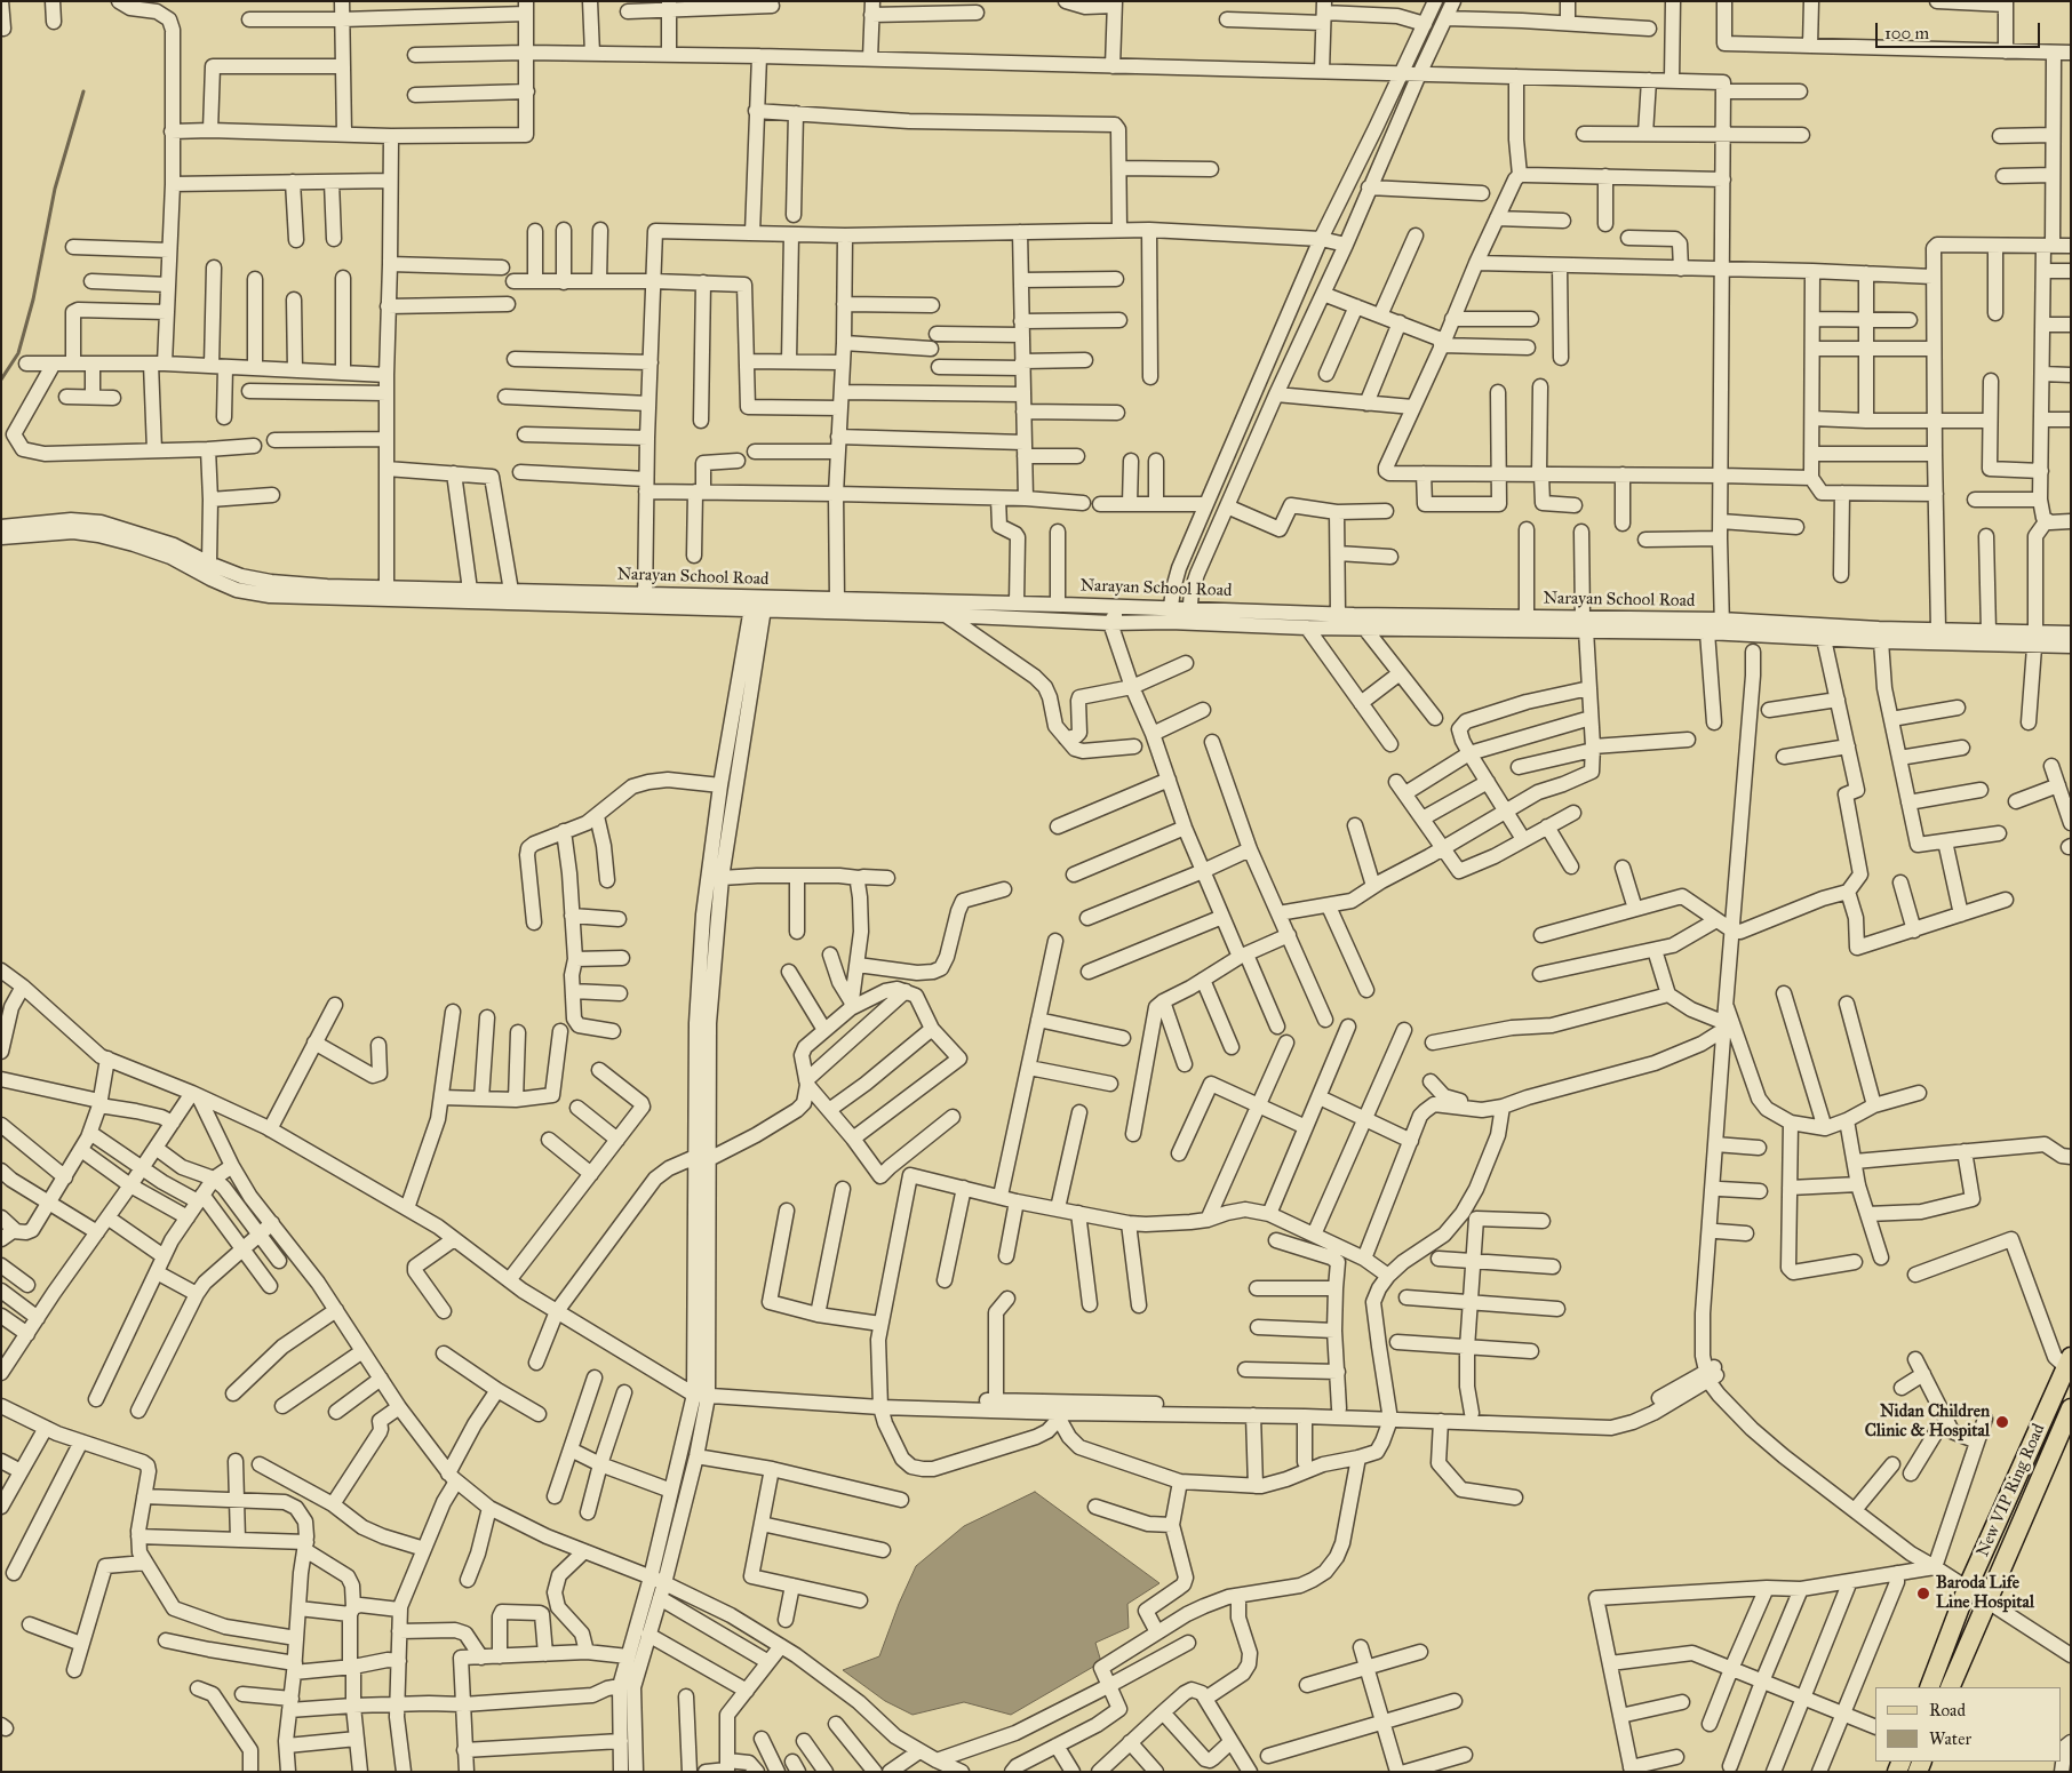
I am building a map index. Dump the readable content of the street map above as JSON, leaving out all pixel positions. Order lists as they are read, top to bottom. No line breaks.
{"streets":{"main road":["New VIP Ring Road"],"street":["Narayan School Road"]},"places":["Nidan Children Clinic & Hospital","Baroda Life Line Hospital"],"legend":["Road","Water"],"scale_bar":"100 m"}
